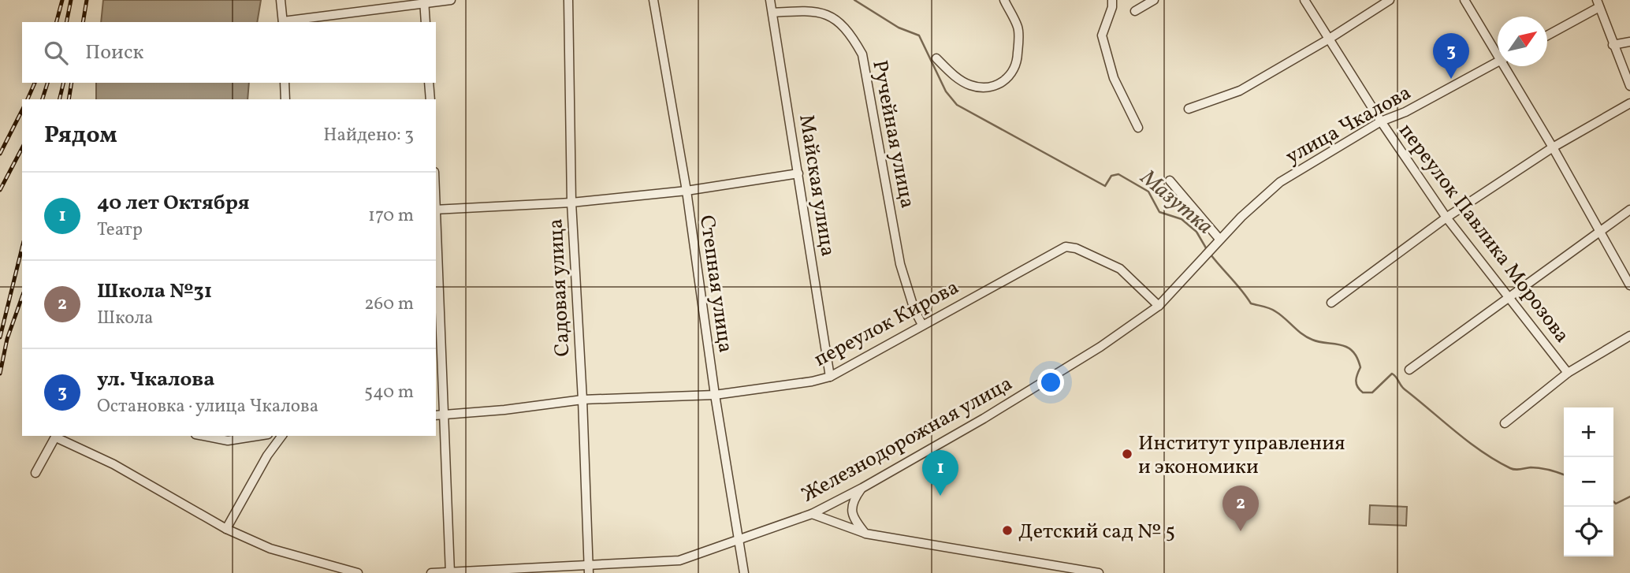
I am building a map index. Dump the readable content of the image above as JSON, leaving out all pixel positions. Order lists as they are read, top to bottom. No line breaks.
{"streets":{"street":["улица Чкалова","Ручейная улица","Майская улица","переулок Павлика Морозова","Степная улица","Садовая улица","переулок Кирова","Железнодорожная улица"]},"crossings":[["улица Чкалова","переулок Павлика Морозова"],["улица Чкалова","Железнодорожная улица"],["Ручейная улица","Майская улица"],["Ручейная улица","переулок Кирова"],["Майская улица","переулок Кирова"],["Степная улица","переулок Кирова"],["Степная улица","Железнодорожная улица"],["Садовая улица","переулок Кирова"],["Садовая улица","Железнодорожная улица"],["переулок Кирова","Железнодорожная улица"]],"water":["Мазутка"],"places":["Институт управления и экономики","Детский сад № 5"],"north":"top right","page":{"search":"Поиск","pins":["3","1","2"],"heading":["Рядом","Найдено: 3"],"list":[{"mark":"1","name":"40 лет Октября","note":"Театр","value":"170 m"},{"mark":"2","name":"Школа №31","note":"Школа","value":"260 m"},{"mark":"3","name":"ул. Чкалова","note":"Остановка · улица Чкалова","value":"540 m"}],"map_buttons":["+","−"]}}
